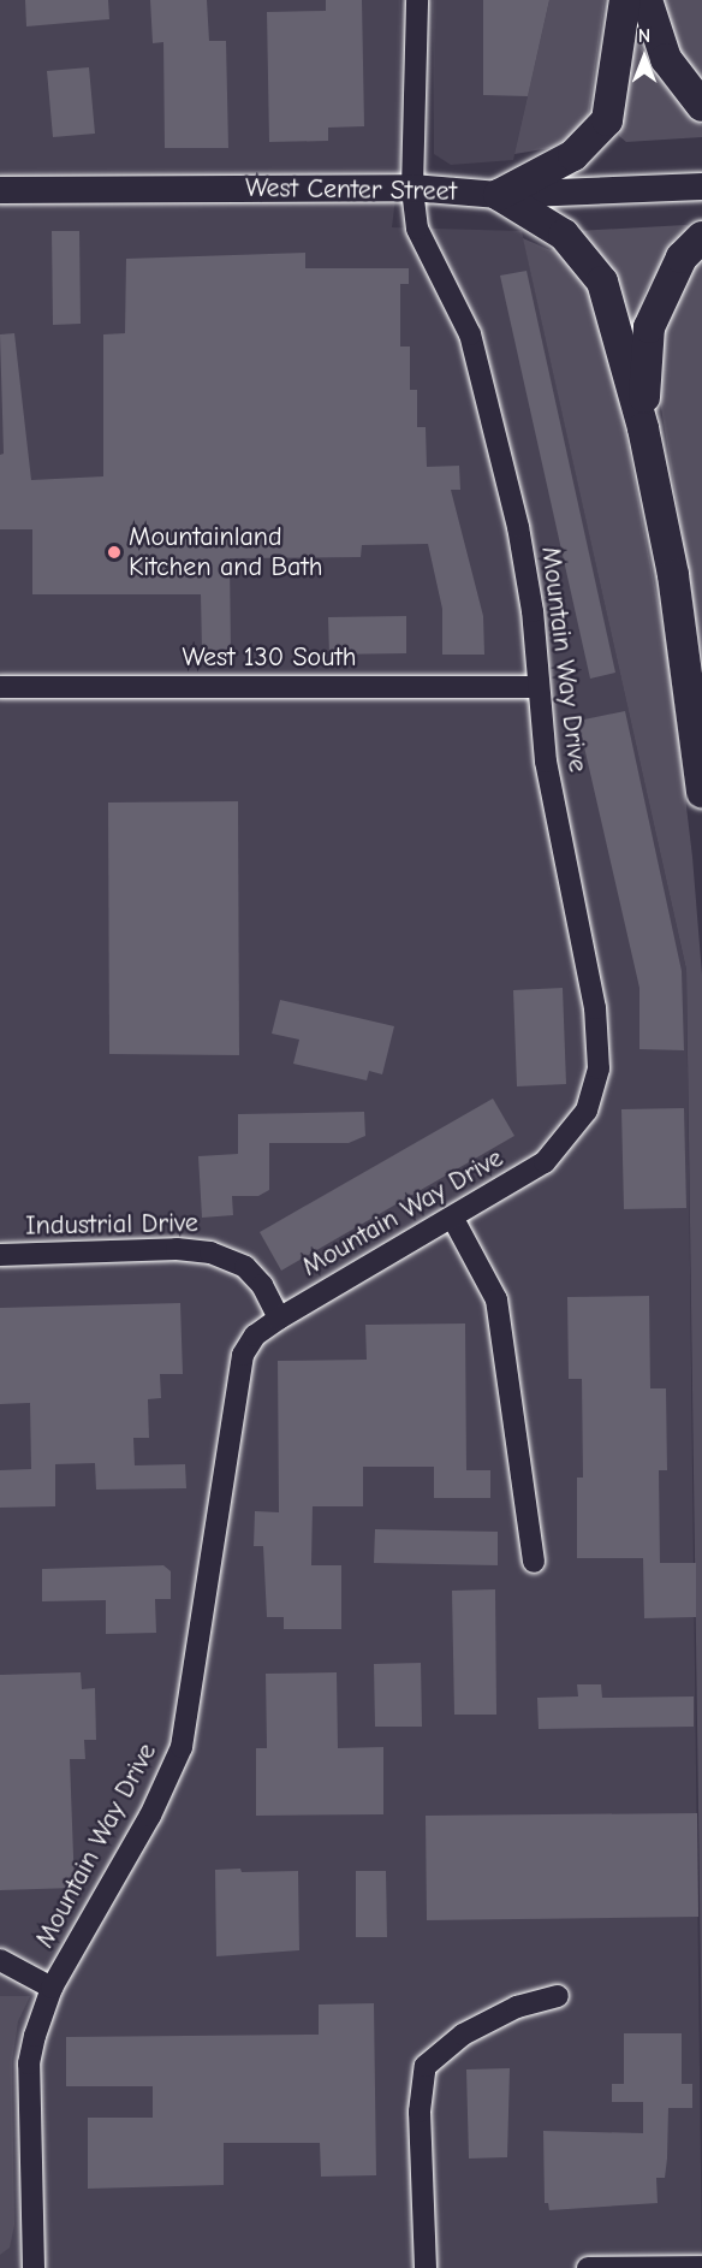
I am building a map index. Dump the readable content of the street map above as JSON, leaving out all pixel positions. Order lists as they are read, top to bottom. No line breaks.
{"streets":{"main road":["West Center Street"],"street":["West 130 South","Mountain Way Drive","Industrial Drive"]},"crossings":[["West Center Street","Mountain Way Drive"],["West 130 South","Mountain Way Drive"],["Mountain Way Drive","Industrial Drive"]],"places":["Mountainland Kitchen and Bath"],"north":"top"}
